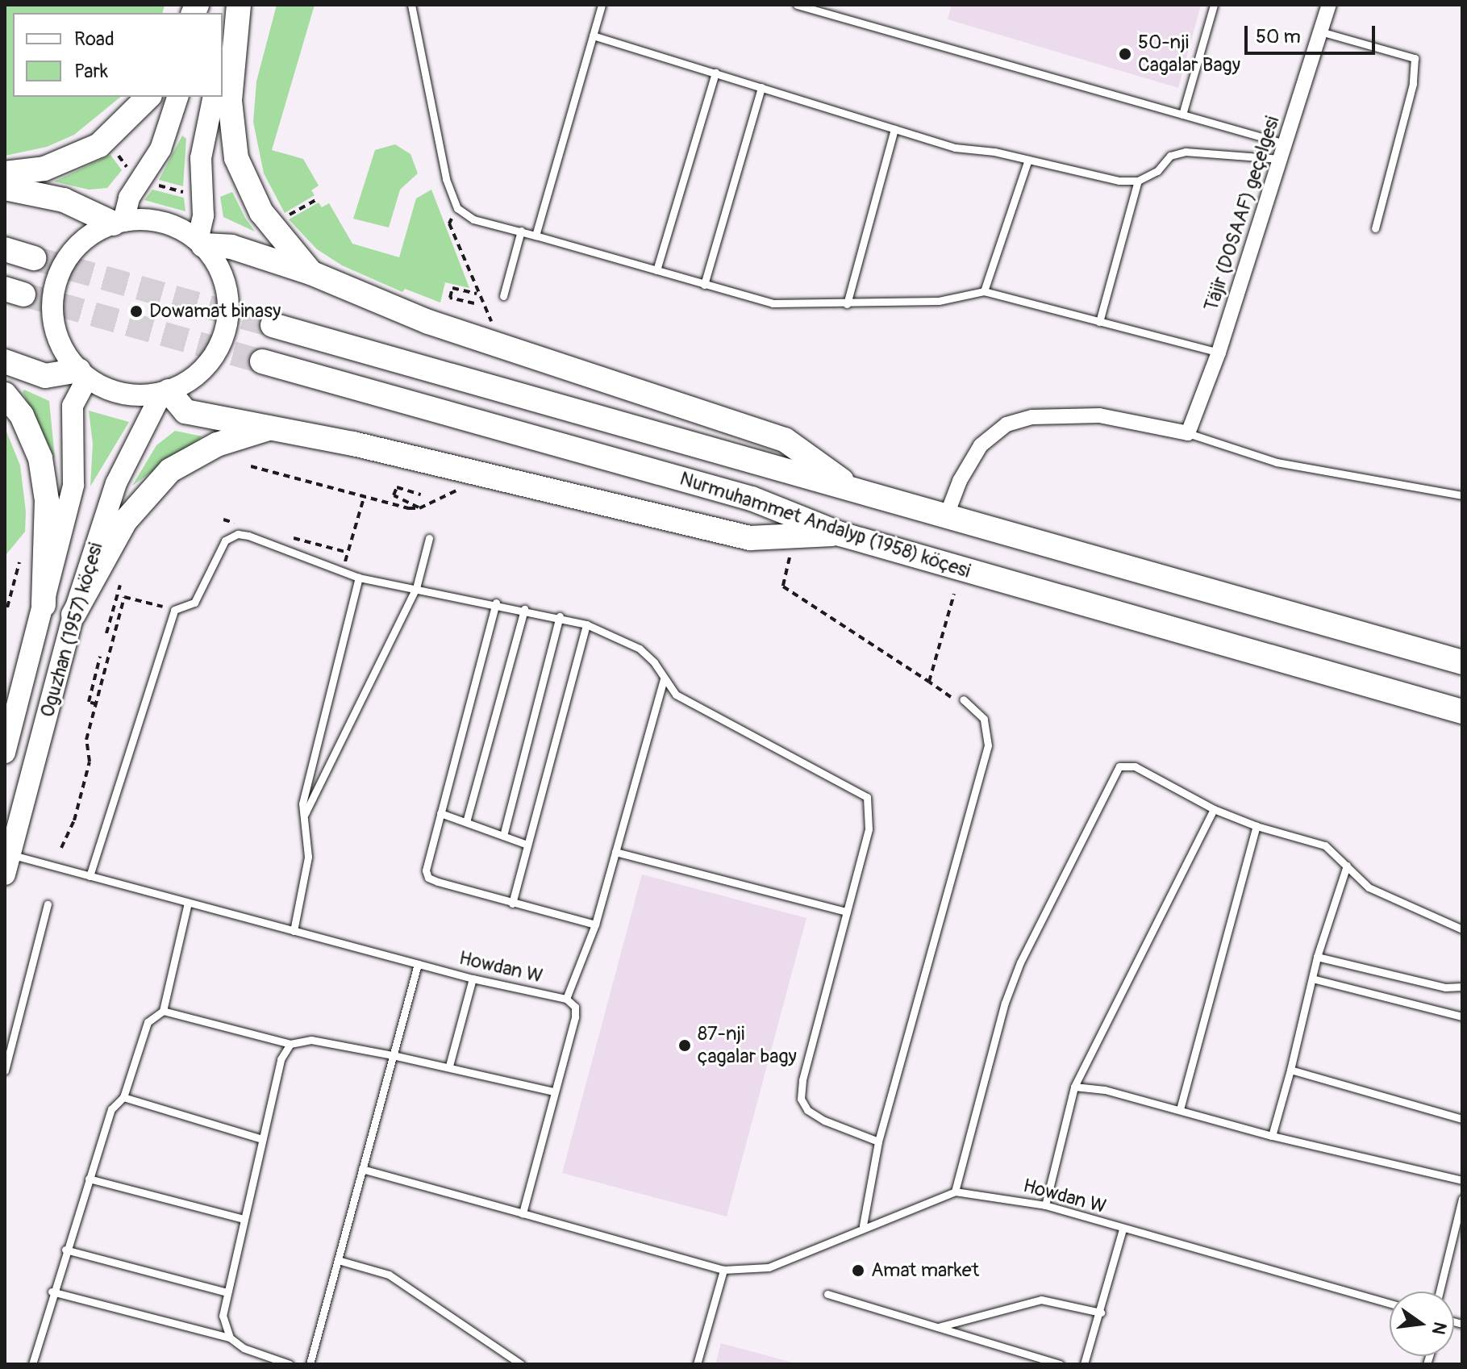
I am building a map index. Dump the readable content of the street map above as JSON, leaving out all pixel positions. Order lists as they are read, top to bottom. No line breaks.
{"streets":{"main road":["Nurmuhammet Andalyp (1958) köçesi","Oguzhan (1957) köçesi"],"street":["Täjir (DOSAAF) geçelgesi"],"lane":["Howdan W"]},"crossings":[["Oguzhan (1957) köçesi","Howdan W"]],"places":["50-nji Cagalar Bagy","Dowamat binasy","87-nji çagalar bagy","Amat market"],"legend":["Road","Park"],"scale_bar":"50 m","north":"right"}
